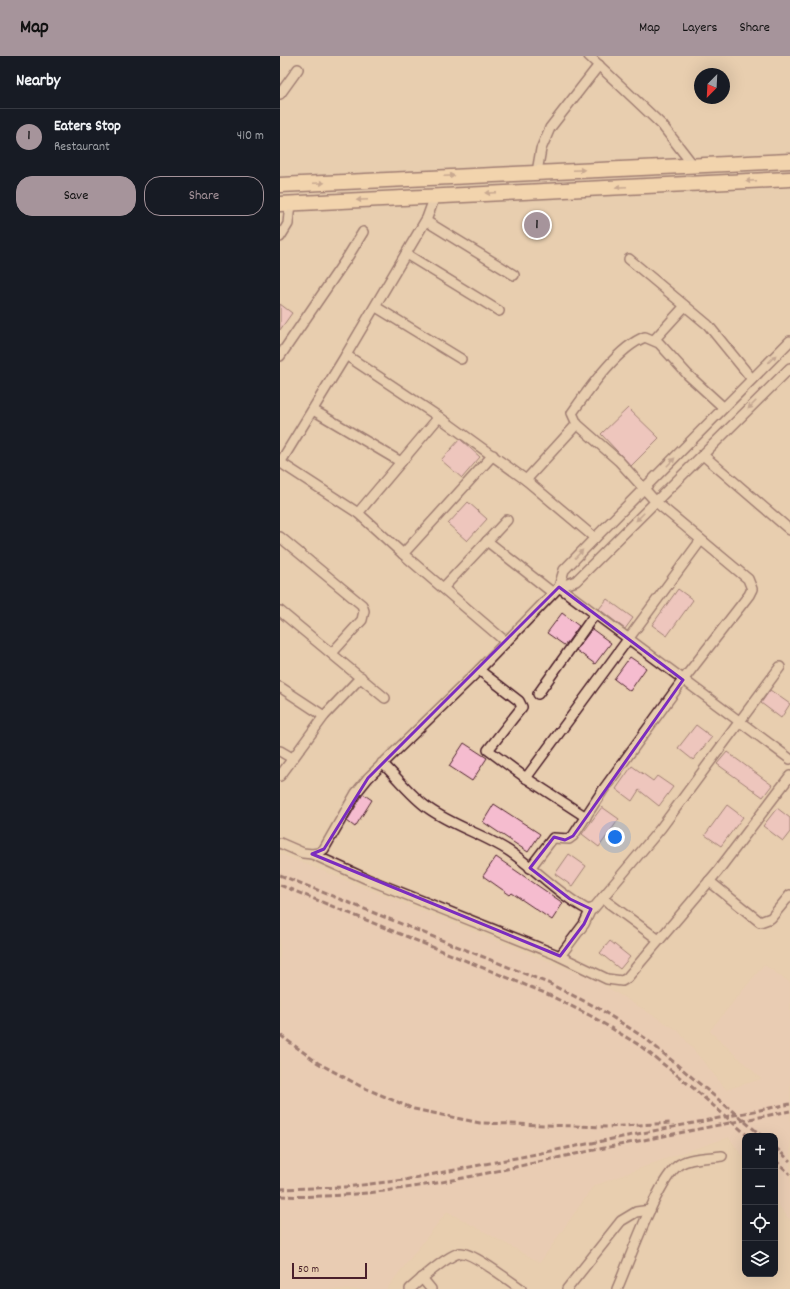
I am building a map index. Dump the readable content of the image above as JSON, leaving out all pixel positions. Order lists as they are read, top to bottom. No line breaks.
{"scale_bar":"50 m","north":"bottom left","page":{"header":"Map","nav":["Map","Layers","Share"],"heading":"Nearby","list":[{"mark":"1","name":"Eaters Stop","note":"Restaurant","value":"410 m"}],"buttons":["Save","Share"],"pins":"1","map_buttons":["+","−"],"scale":"50 m"}}
